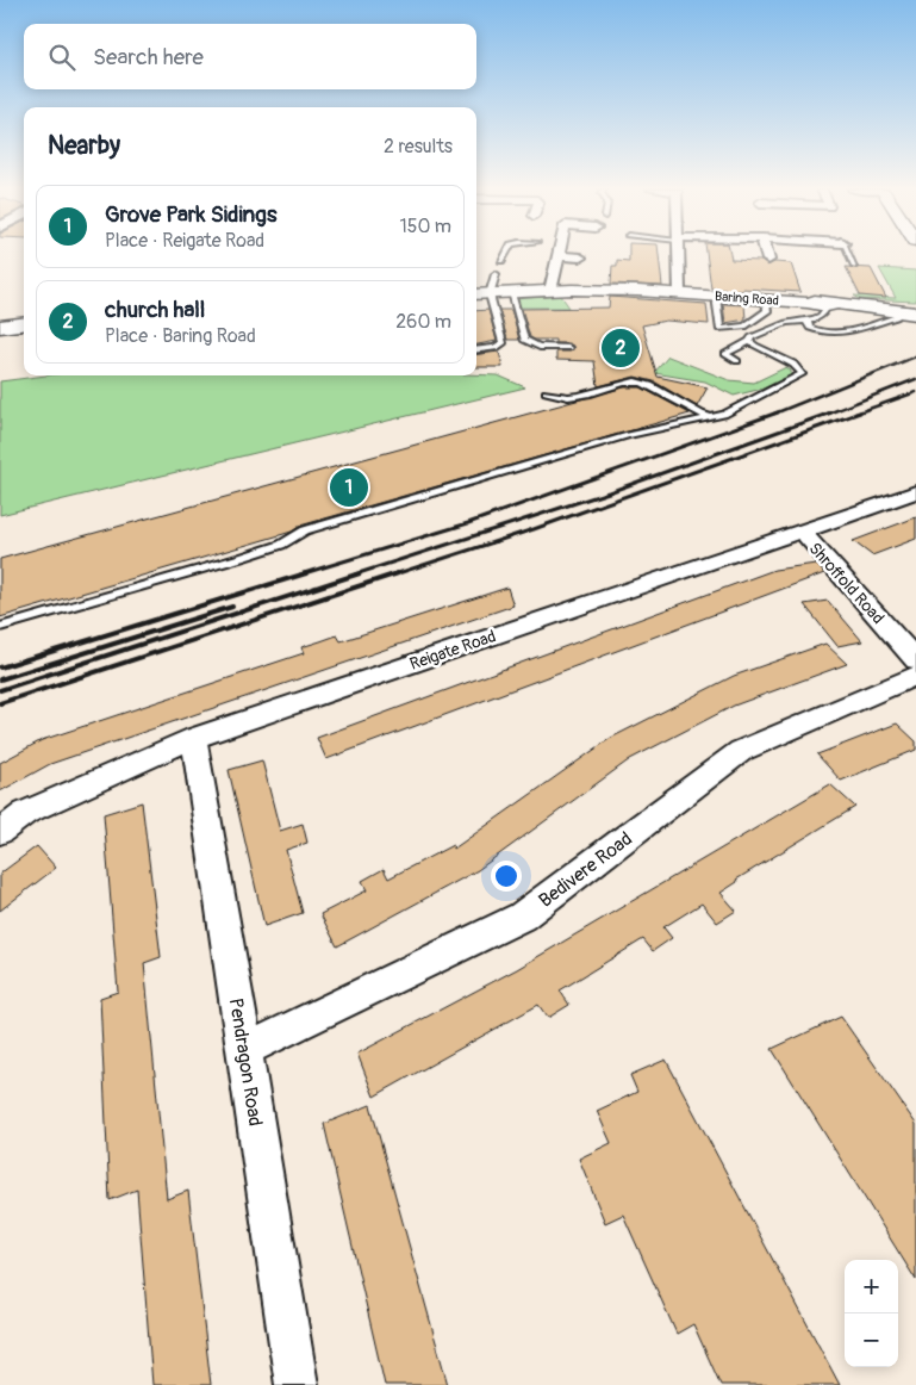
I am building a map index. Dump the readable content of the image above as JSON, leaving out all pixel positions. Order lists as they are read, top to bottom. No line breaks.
{"streets":{"main road":["Baring Road"],"street":["Shroffold Road","Reigate Road","Bedivere Road","Pendragon Road"]},"crossings":[["Shroffold Road","Reigate Road"],["Reigate Road","Pendragon Road"],["Bedivere Road","Pendragon Road"]],"page":{"search":"Search here","heading":["Nearby","2 results"],"list":[{"mark":"1","name":"Grove Park Sidings","note":"Place · Reigate Road","value":"150 m"},{"mark":"2","name":"church hall","note":"Place · Baring Road","value":"260 m"}],"pins":["2","1"],"map_buttons":["+","−"]}}
